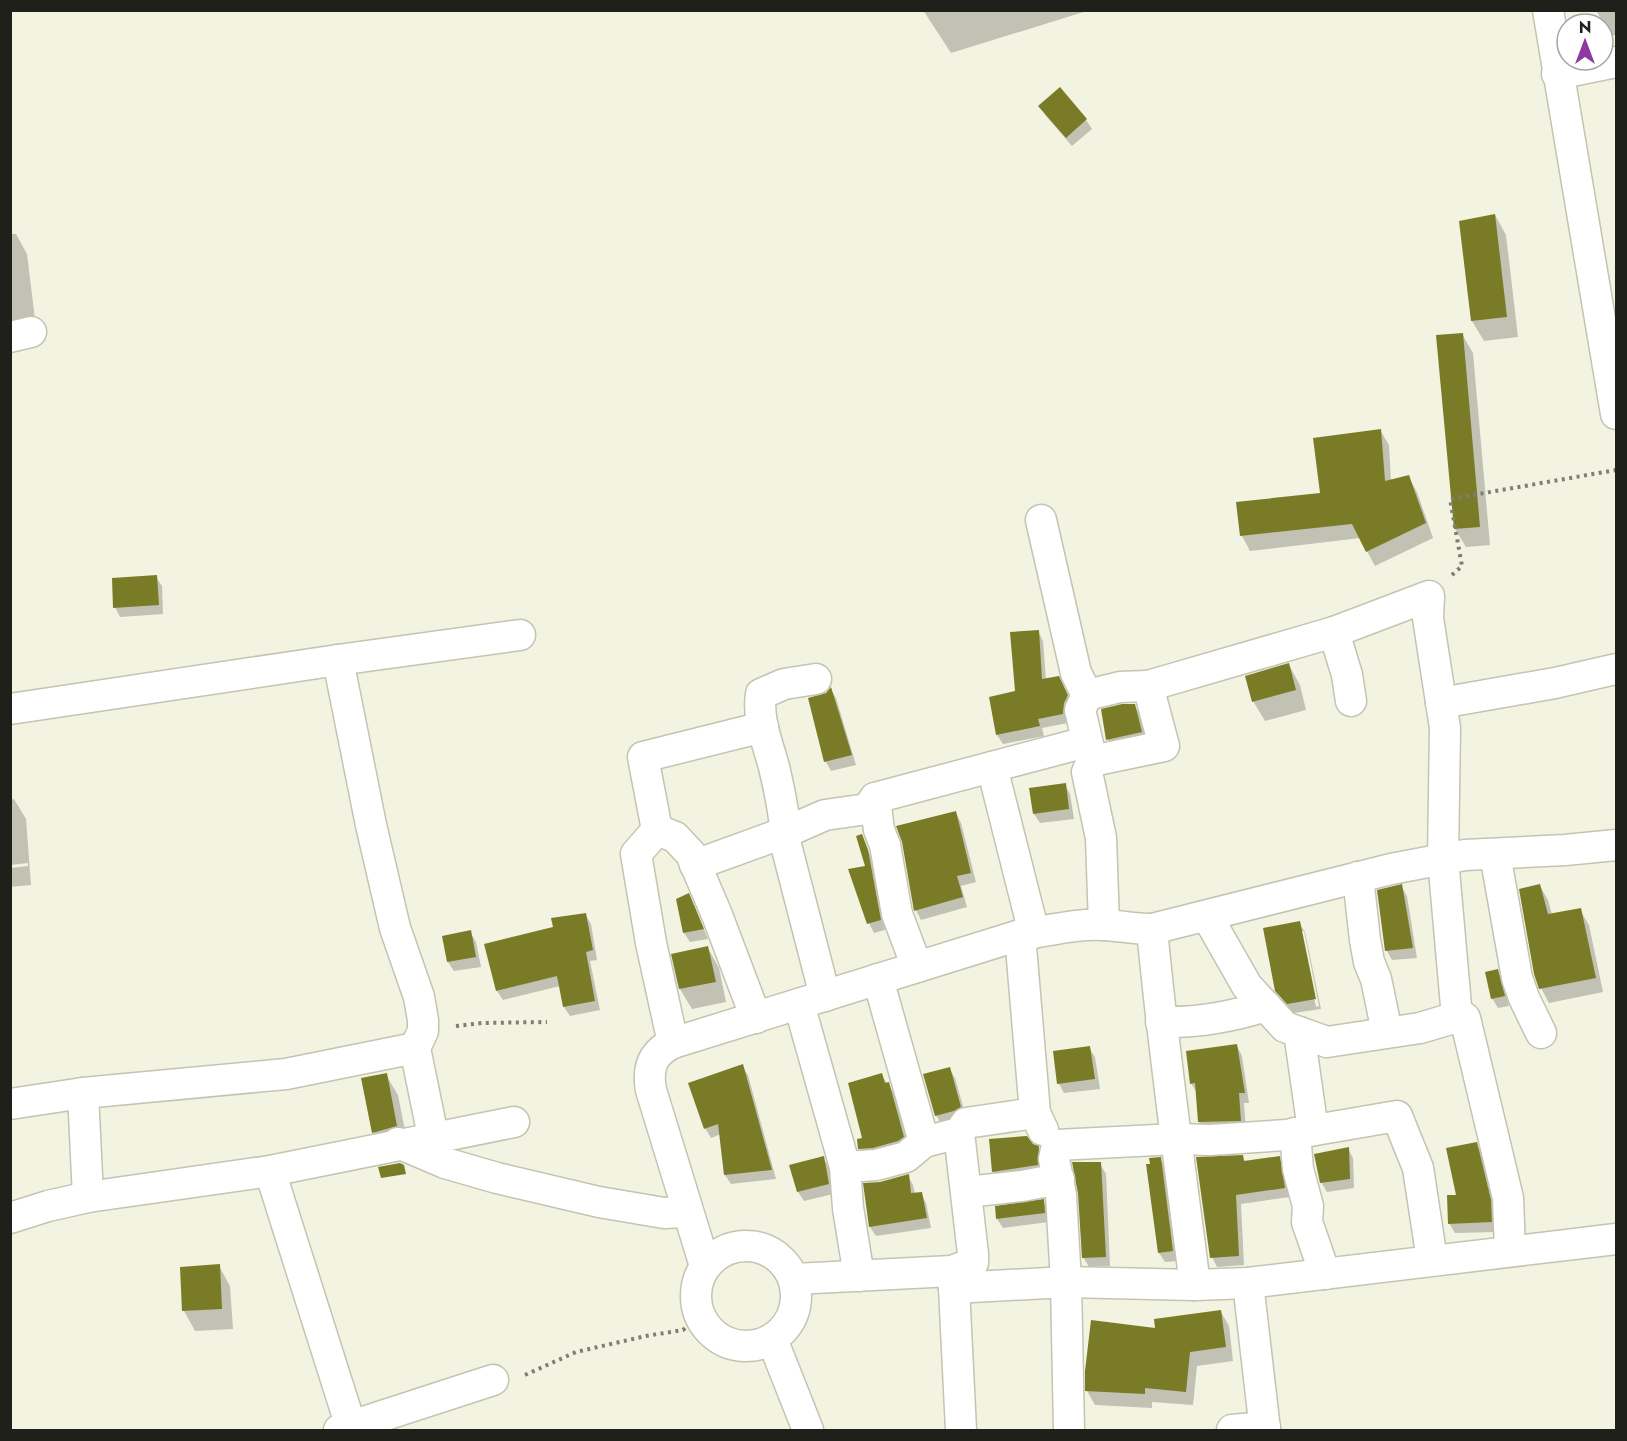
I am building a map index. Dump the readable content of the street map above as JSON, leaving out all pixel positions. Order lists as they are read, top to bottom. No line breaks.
{"north":"top"}
